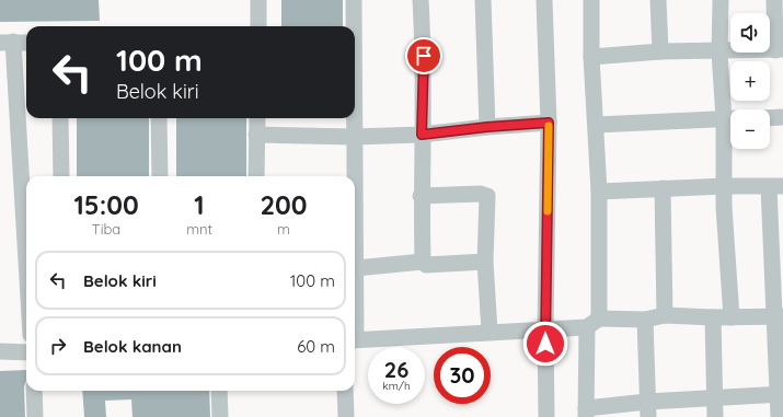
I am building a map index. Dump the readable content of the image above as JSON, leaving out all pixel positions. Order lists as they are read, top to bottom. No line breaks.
{"page":{"map_buttons":["+","−"],"turn":["100 m","Belok kiri"],"eta":["15:00","Tiba","1","mnt","200","m"],"list":[{"name":"Belok kiri","value":"100 m"},{"name":"Belok kanan","value":"60 m"}],"speed":"26 km/h","limit":"30"}}
